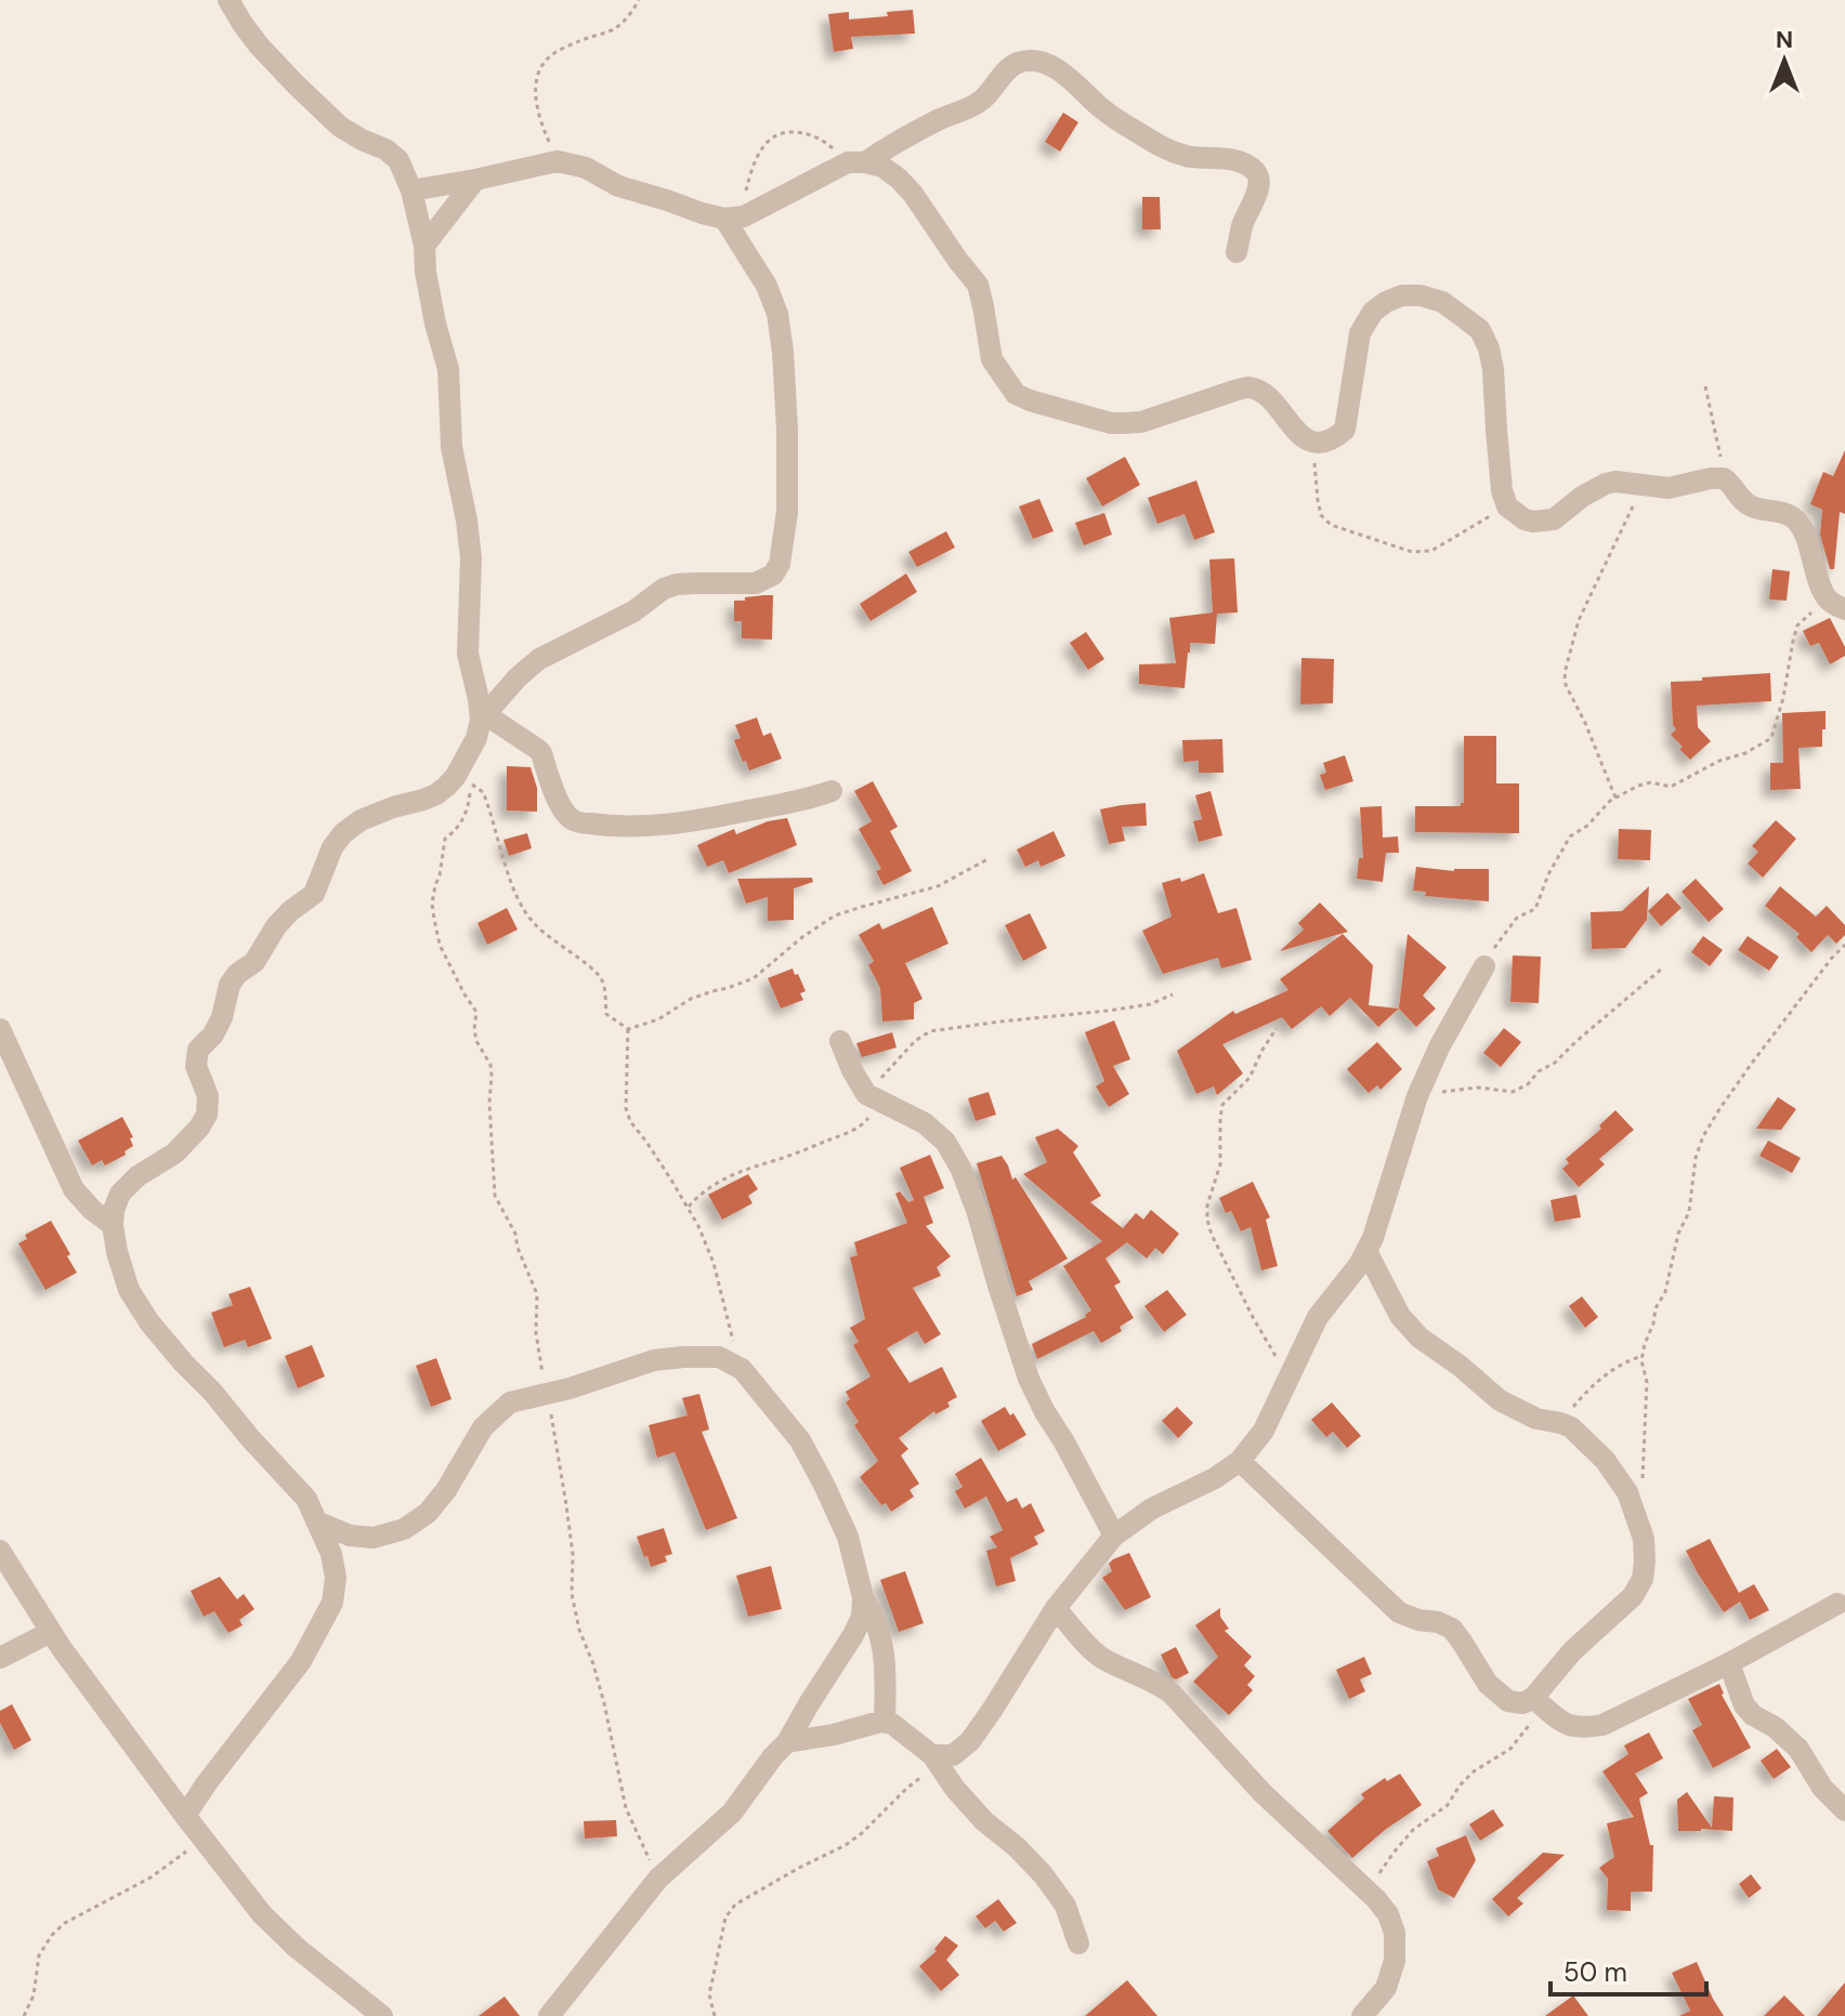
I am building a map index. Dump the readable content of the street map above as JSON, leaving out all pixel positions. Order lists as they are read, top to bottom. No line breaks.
{"scale_bar":"50 m","north":"top"}
